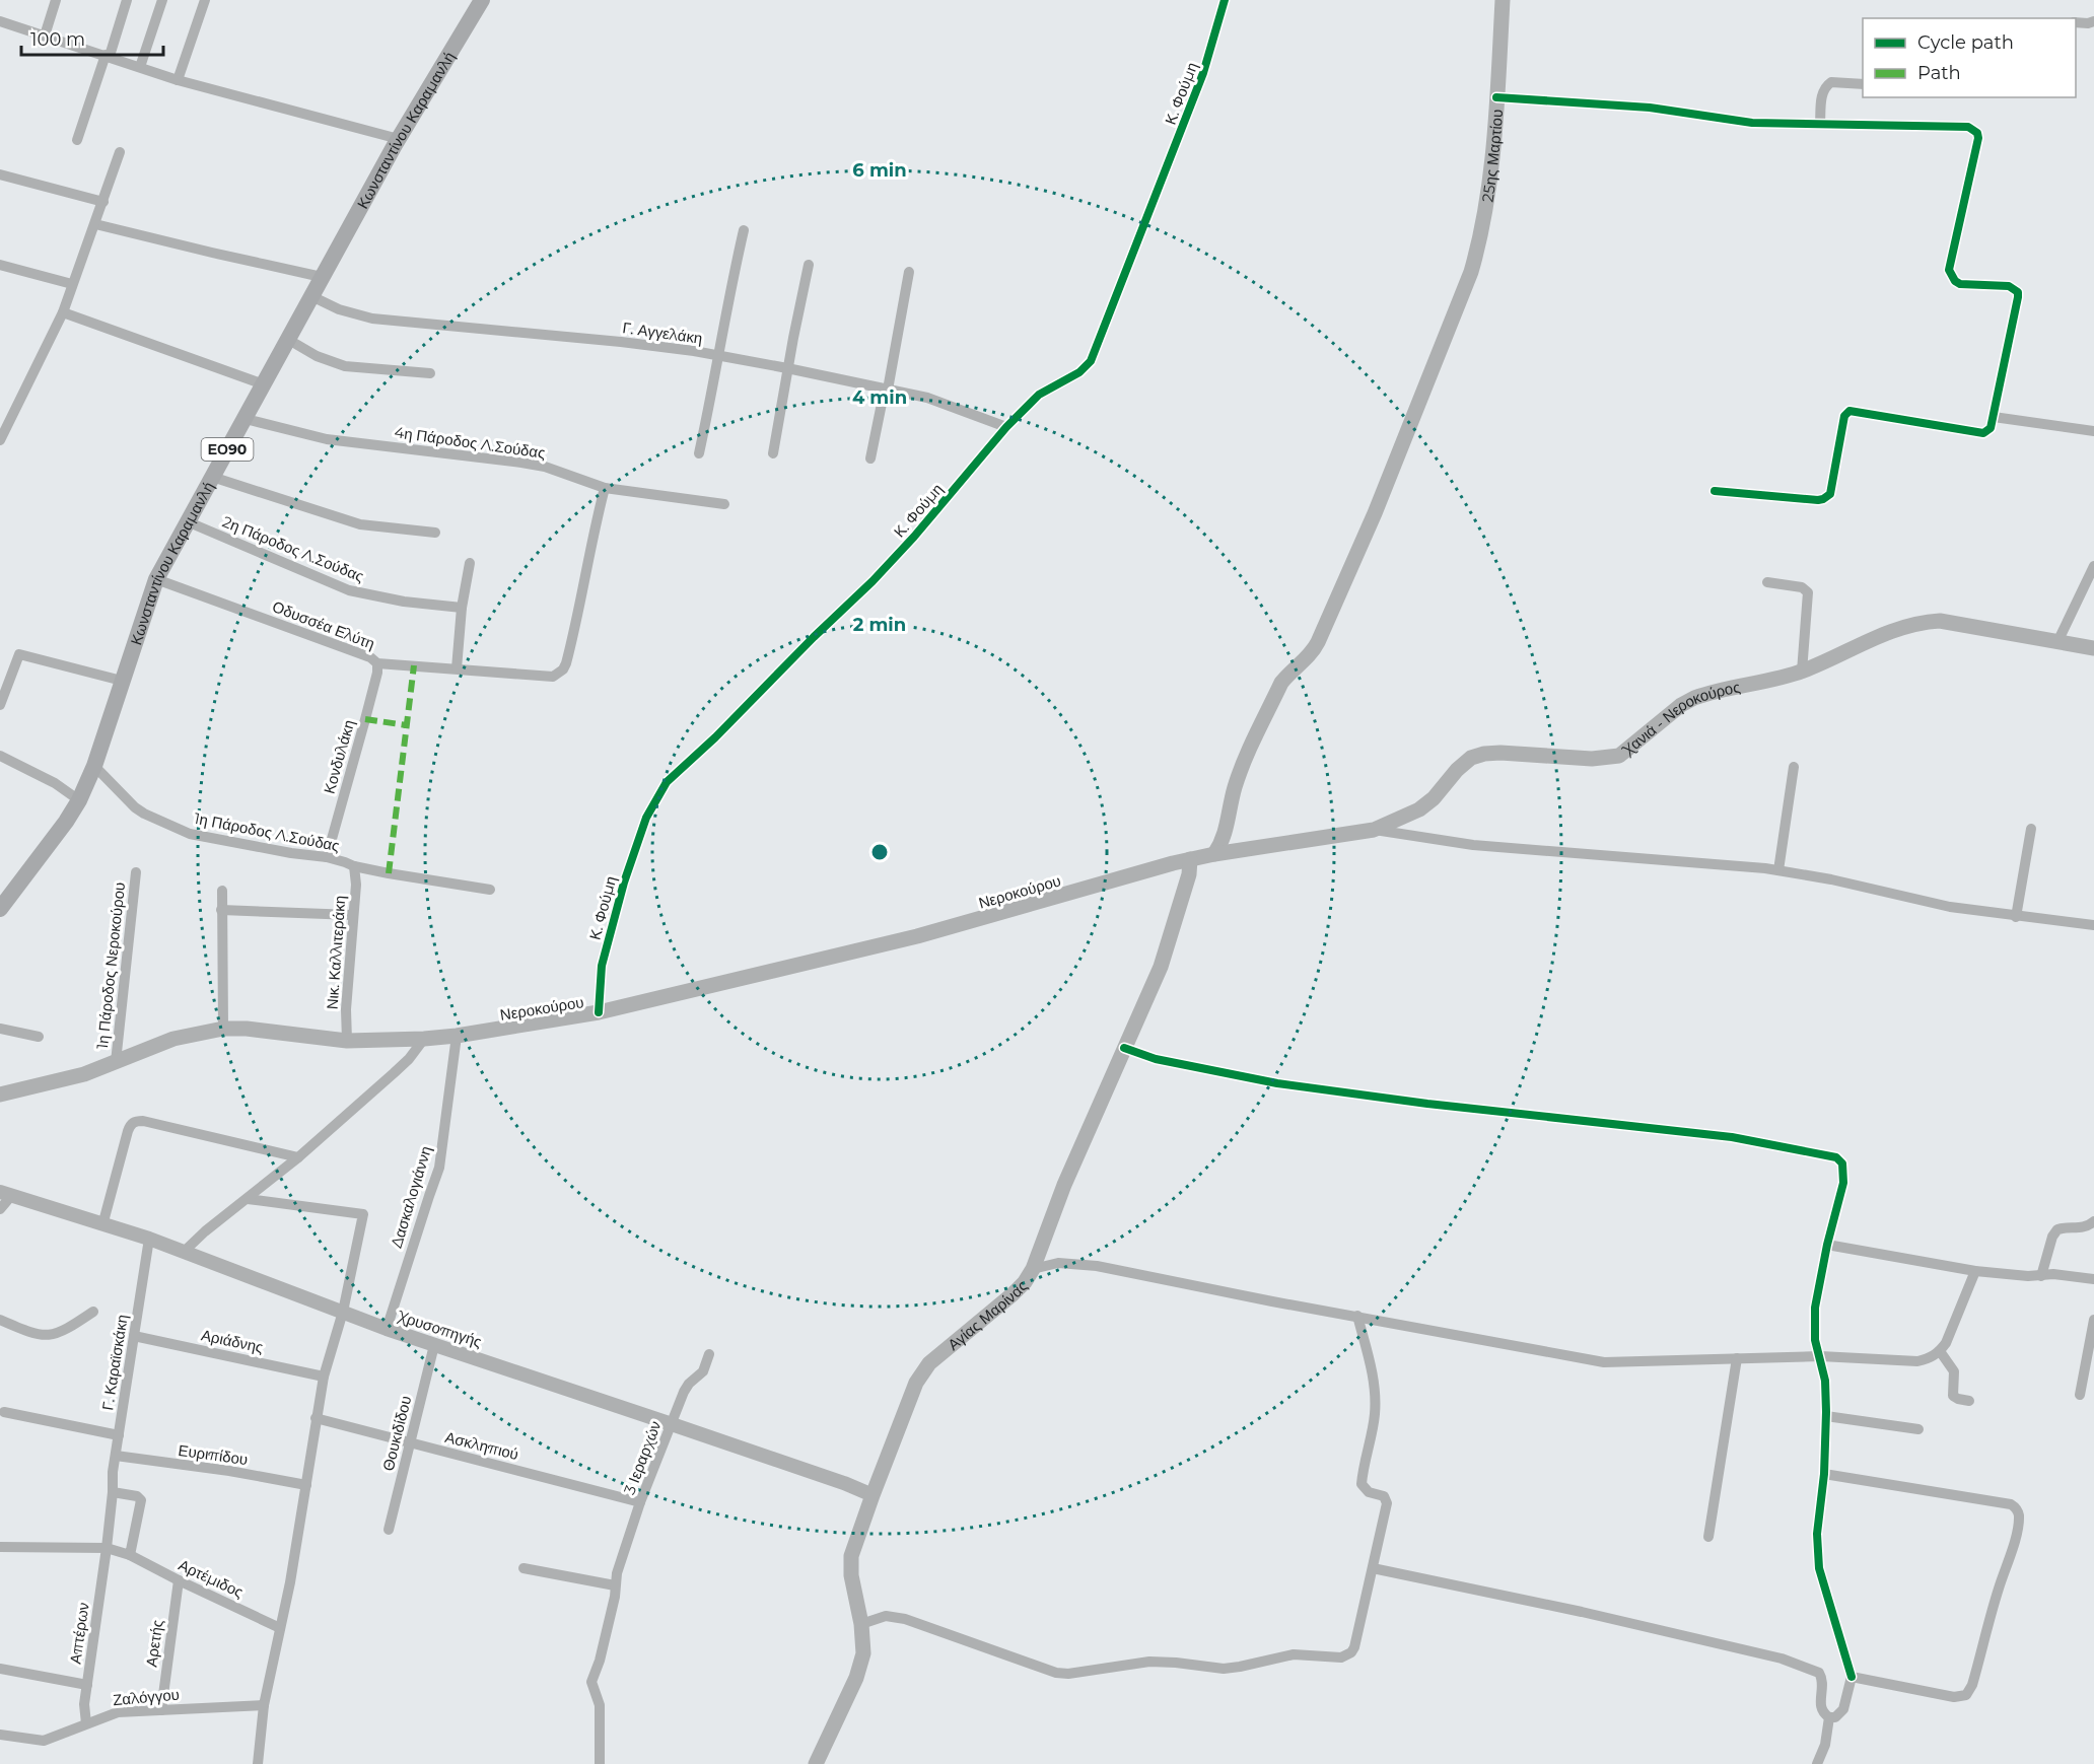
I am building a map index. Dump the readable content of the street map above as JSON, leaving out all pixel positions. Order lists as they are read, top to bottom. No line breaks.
{"streets":{"main road":["Κωνσταντίνου Καραμανλή","25ης Μαρτίου","ΕΟ90","Χανιά - Νεροκούρος","Νεροκούρου","Αγίας Μαρίνας"],"street":["Κ. Φούμη","Γ. Αγγελάκη","4η Πάροδος Λ.Σούδας","2η Πάροδος Λ.Σούδας","Οδυσσέα Ελύτη","Κονδυλάκη","1η Πάροδος Λ.Σούδας","Νικ. Καλλιτεράκη","1η Πάροδος Νεροκούρου","Δασκαλογιάννη","Χρυσοπηγής","Αριάδνης","Γ. Καραϊσκάκη","Θουκιδίδου","Ασκληπιού","Ευριπίδου","3 Ιεραρχών","Αρτέμιδος","Απτέρων","Αρετής","Ζαλόγγου"]},"crossings":[["Κ. Φούμη","Γ. Αγγελάκη"],["Κ. Φούμη","Νεροκούρου"],["Κωνσταντίνου Καραμανλή","Γ. Αγγελάκη"],["Κωνσταντίνου Καραμανλή","4η Πάροδος Λ.Σούδας"],["Κωνσταντίνου Καραμανλή","2η Πάροδος Λ.Σούδας"],["Κωνσταντίνου Καραμανλή","Οδυσσέα Ελύτη"],["Κωνσταντίνου Καραμανλή","1η Πάροδος Λ.Σούδας"],["25ης Μαρτίου","Χανιά - Νεροκούρος"],["25ης Μαρτίου","Νεροκούρου"],["4η Πάροδος Λ.Σούδας","Οδυσσέα Ελύτη"],["Οδυσσέα Ελύτη","Κονδυλάκη"],["Χανιά - Νεροκούρος","Νεροκούρου"],["Κονδυλάκη","1η Πάροδος Λ.Σούδας"],["1η Πάροδος Λ.Σούδας","Νικ. Καλλιτεράκη"],["Νεροκούρου","Νικ. Καλλιτεράκη"],["Νεροκούρου","1η Πάροδος Νεροκούρου"],["Νεροκούρου","Δασκαλογιάννη"],["Νεροκούρου","Αγίας Μαρίνας"],["Δασκαλογιάννη","Χρυσοπηγής"],["Αγίας Μαρίνας","Χρυσοπηγής"],["Χρυσοπηγής","Γ. Καραϊσκάκη"],["Χρυσοπηγής","Θουκιδίδου"],["Χρυσοπηγής","3 Ιεραρχών"],["Αριάδνης","Γ. Καραϊσκάκη"],["Γ. Καραϊσκάκη","Ευριπίδου"],["Γ. Καραϊσκάκη","Απτέρων"],["Θουκιδίδου","Ασκληπιού"],["Ασκληπιού","3 Ιεραρχών"],["Αρτέμιδος","Αρετής"],["Απτέρων","Ζαλόγγου"],["Αρετής","Ζαλόγγου"]],"legend":["Cycle path","Path"],"scale_bar":"100 m","rings":["6 min","4 min","2 min"]}
